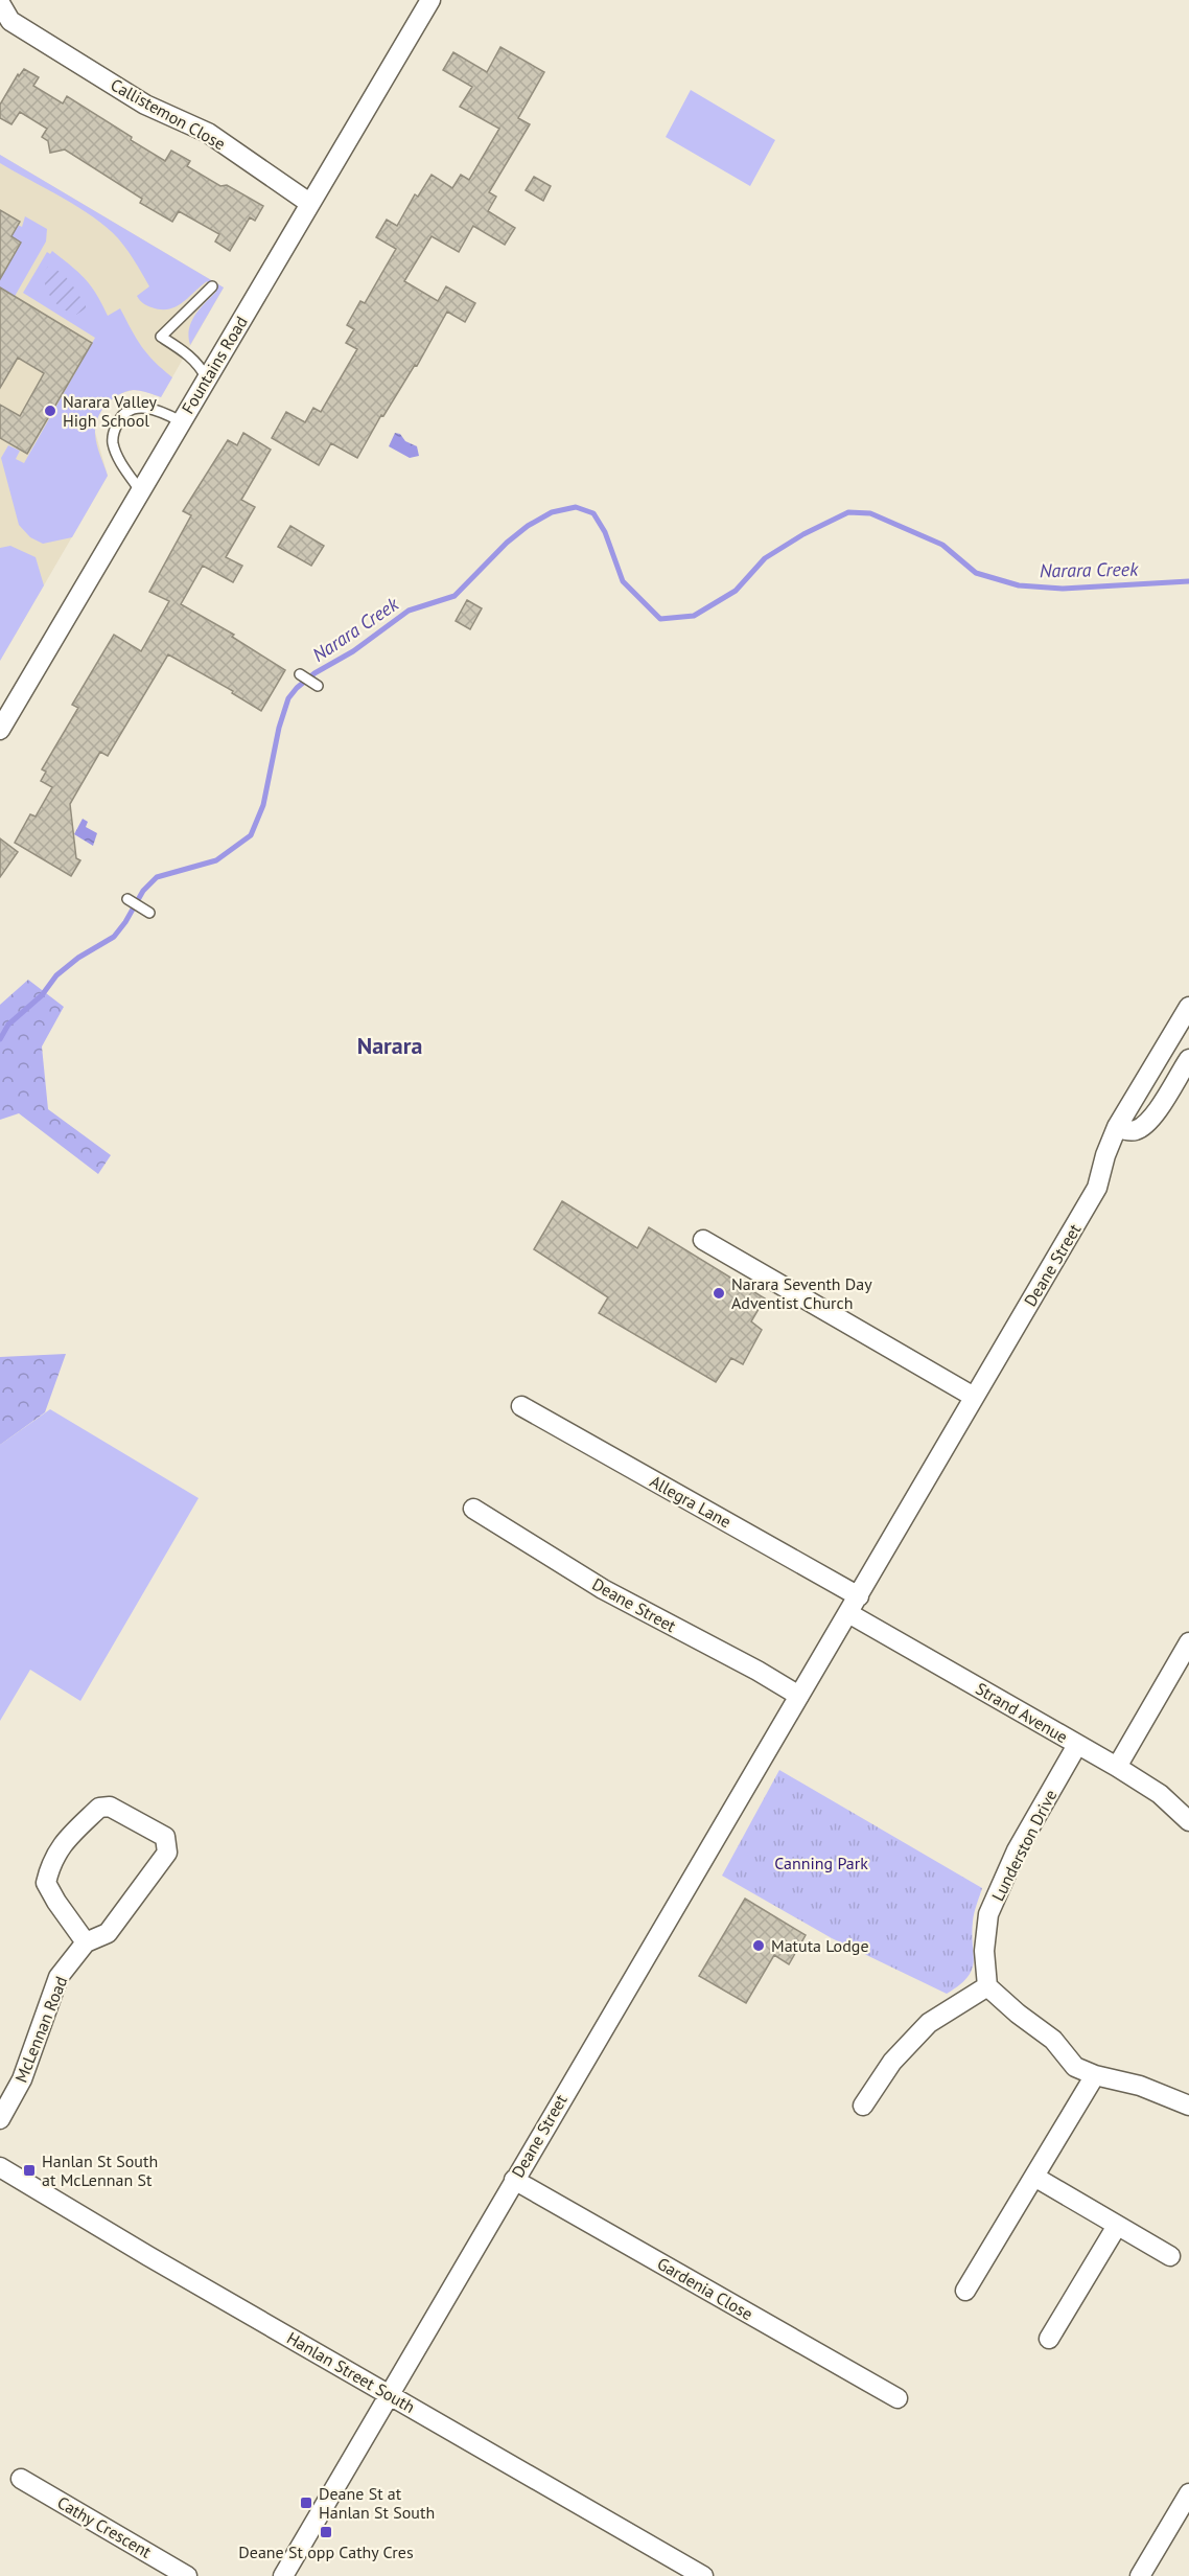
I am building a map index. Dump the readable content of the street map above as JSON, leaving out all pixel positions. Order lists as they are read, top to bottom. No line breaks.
{"streets":{"street":["Callistemon Close","Fountains Road","Deane Street","Allegra Lane","Strand Avenue","Lunderston Drive","McLennan Road","Gardenia Close","Hanlan Street South","Cathy Crescent"]},"crossings":[["Callistemon Close","Fountains Road"],["Deane Street","Allegra Lane"],["Deane Street","Strand Avenue"],["Deane Street","Gardenia Close"],["Deane Street","Hanlan Street South"],["Strand Avenue","Lunderston Drive"]],"districts":["Narara"],"water":["Narara Creek"],"parks":["Canning Park"],"places":{"other":["Narara Valley High School","Narara Seventh Day Adventist Church","Matuta Lodge"],"transit":["Hanlan St South at McLennan St","Deane St at Hanlan St South","Deane St opp Cathy Cres"]}}
